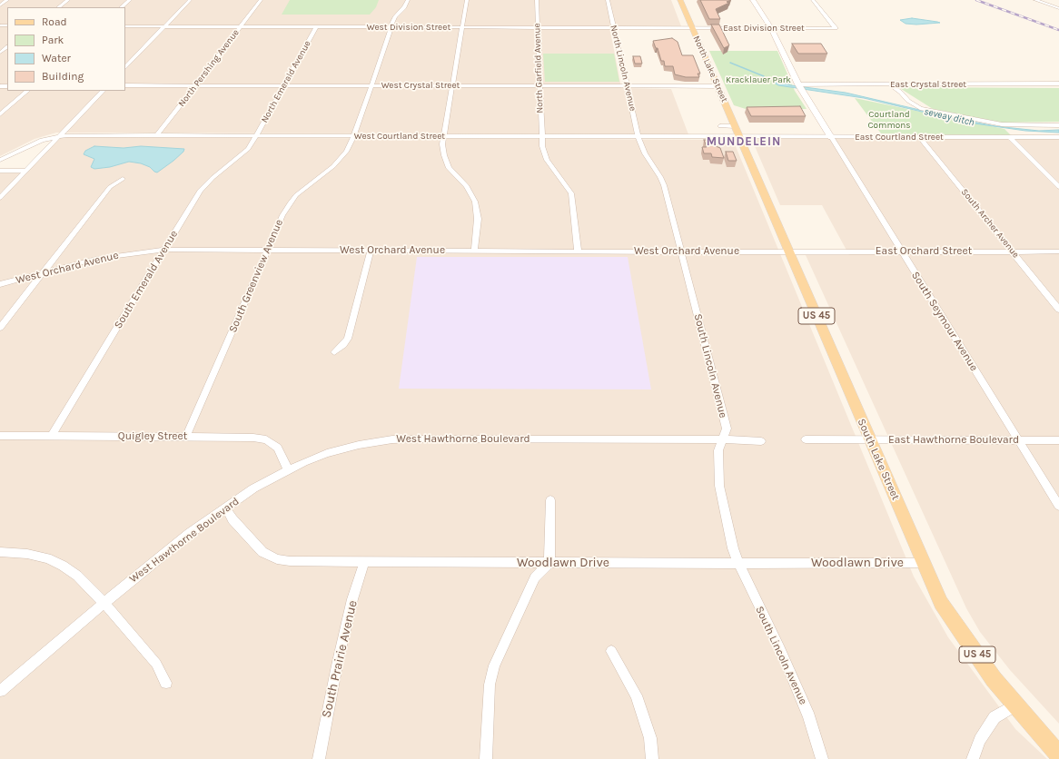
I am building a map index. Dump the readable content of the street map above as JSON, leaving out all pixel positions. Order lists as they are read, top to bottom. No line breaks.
{"streets":{"main road":["North Lake Street","US 45","South Lake Street"],"street":["West Division Street","East Division Street","North Pershing Avenue","North Garfield Avenue","North Lincoln Avenue","North Emerald Avenue","East Crystal Street","West Crystal Street","West Courtland Street","East Courtland Street","South Archer Avenue","West Orchard Avenue","East Orchard Street","South Greenview Avenue","South Emerald Avenue","South Seymour Avenue","South Lincoln Avenue","Quigley Street","West Hawthorne Boulevard","East Hawthorne Boulevard","Woodlawn Drive","South Prairie Avenue"]},"crossings":[["West Division Street","East Division Street"],["West Division Street","North Pershing Avenue"],["West Division Street","North Garfield Avenue"],["West Division Street","North Lincoln Avenue"],["West Division Street","North Lake Street"],["West Division Street","North Emerald Avenue"],["West Division Street","South Greenview Avenue"],["East Division Street","North Lake Street"],["North Pershing Avenue","West Crystal Street"],["North Pershing Avenue","West Courtland Street"],["North Garfield Avenue","West Crystal Street"],["North Garfield Avenue","West Courtland Street"],["North Garfield Avenue","West Orchard Avenue"],["North Lincoln Avenue","West Crystal Street"],["North Lincoln Avenue","West Courtland Street"],["North Lincoln Avenue","South Lincoln Avenue"],["North Lake Street","West Crystal Street"],["North Lake Street","West Courtland Street"],["North Lake Street","East Courtland Street"],["North Lake Street","South Lake Street"],["North Emerald Avenue","West Crystal Street"],["North Emerald Avenue","West Courtland Street"],["North Emerald Avenue","South Emerald Avenue"],["West Crystal Street","South Greenview Avenue"],["West Courtland Street","East Courtland Street"],["West Courtland Street","South Greenview Avenue"],["West Courtland Street","South Emerald Avenue"],["West Courtland Street","South Lincoln Avenue"],["West Courtland Street","South Lake Street"],["East Courtland Street","South Archer Avenue"],["East Courtland Street","South Seymour Avenue"],["East Courtland Street","South Lake Street"],["South Archer Avenue","East Orchard Street"],["West Orchard Avenue","East Orchard Street"],["West Orchard Avenue","South Greenview Avenue"],["West Orchard Avenue","South Emerald Avenue"],["West Orchard Avenue","South Lincoln Avenue"],["West Orchard Avenue","South Lake Street"],["East Orchard Street","South Seymour Avenue"],["East Orchard Street","South Lake Street"],["South Greenview Avenue","Quigley Street"],["South Emerald Avenue","Quigley Street"],["South Seymour Avenue","East Hawthorne Boulevard"],["South Lincoln Avenue","West Hawthorne Boulevard"],["South Lincoln Avenue","Woodlawn Drive"],["Quigley Street","West Hawthorne Boulevard"],["West Hawthorne Boulevard","Woodlawn Drive"],["East Hawthorne Boulevard","South Lake Street"],["South Lake Street","Woodlawn Drive"],["Woodlawn Drive","South Prairie Avenue"]],"districts":["MUNDELEIN"],"water":["seveay ditch"],"parks":["Kracklauer Park","Courtland Commons"],"legend":["Road","Park","Water","Building"]}
